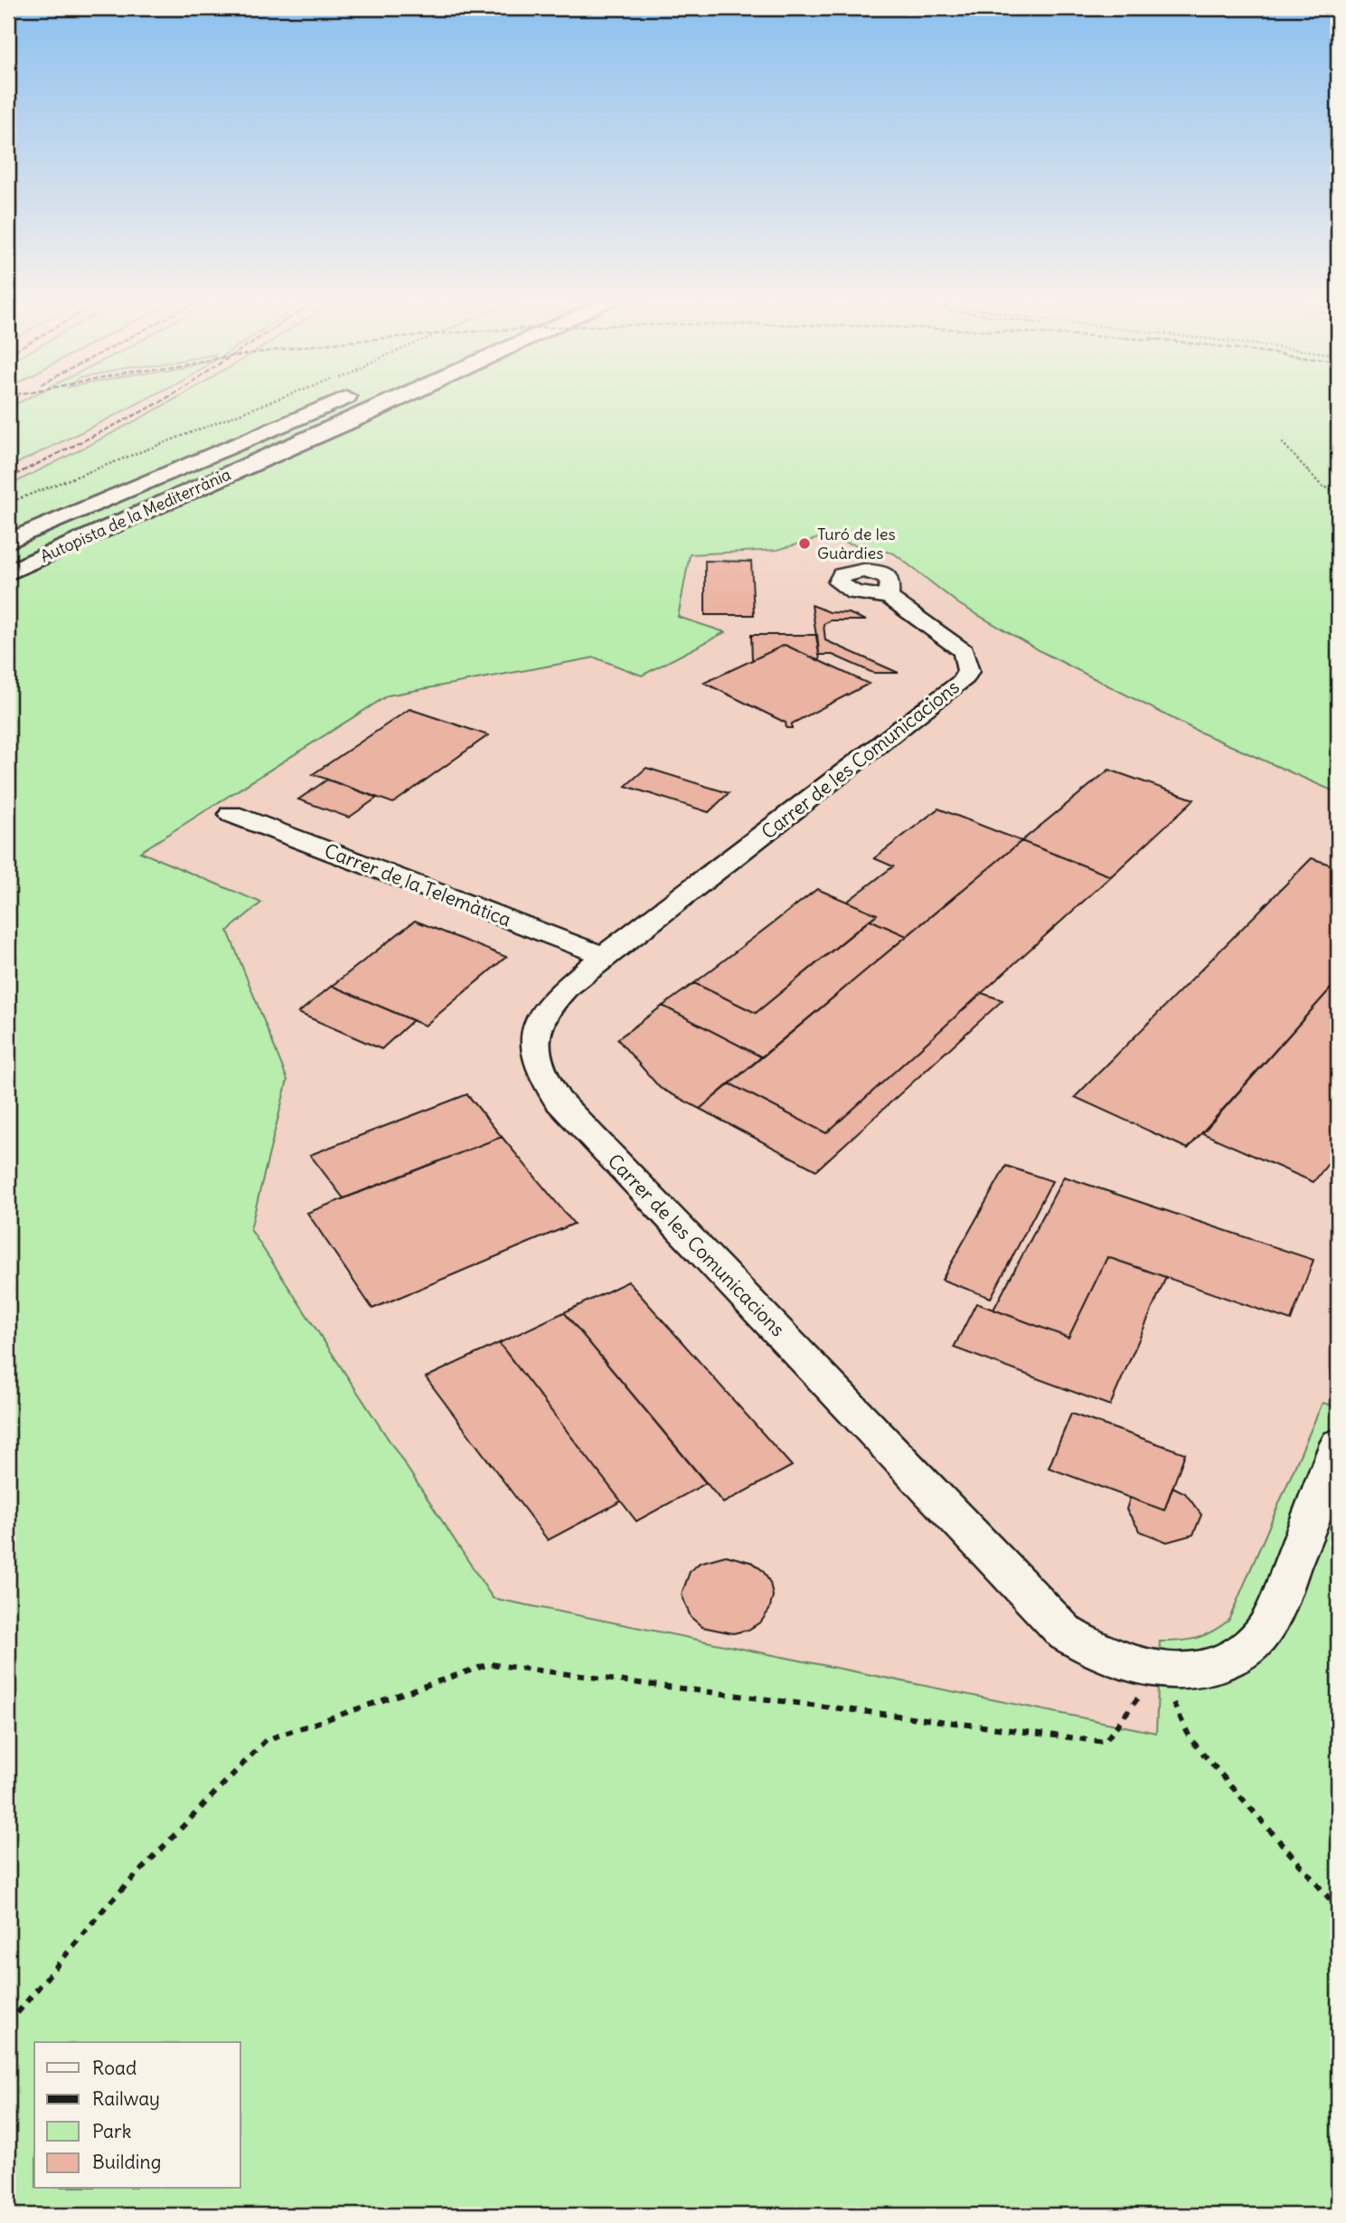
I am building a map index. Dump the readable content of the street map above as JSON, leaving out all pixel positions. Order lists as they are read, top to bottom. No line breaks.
{"streets":{"highway":["Autopista de la Mediterrània"],"street":["Carrer de les Comunicacions","Carrer de la Telemàtica"]},"crossings":[["Carrer de les Comunicacions","Carrer de la Telemàtica"]],"places":["Turó de les Guàrdies"],"legend":["Road","Railway","Park","Building"]}
